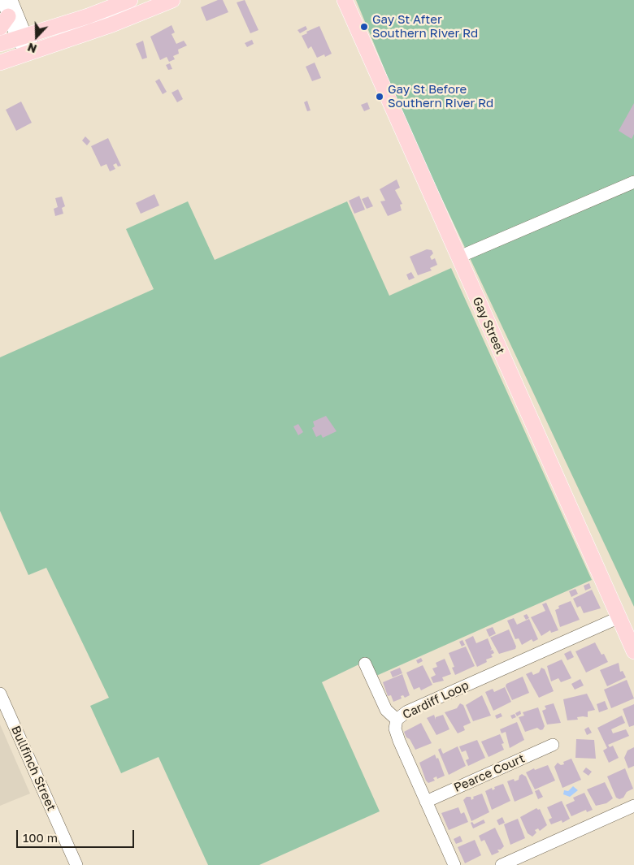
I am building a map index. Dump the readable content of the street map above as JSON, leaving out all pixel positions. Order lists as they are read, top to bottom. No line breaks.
{"streets":{"main road":["Gay Street"],"street":["Cardiff Loop","Bullfinch Street","Pearce Court"]},"crossings":[["Gay Street","Cardiff Loop"],["Cardiff Loop","Pearce Court"]],"places":["Gay St After Southern River Rd","Gay St Before Southern River Rd"],"scale_bar":"100 m","north":"bottom"}
